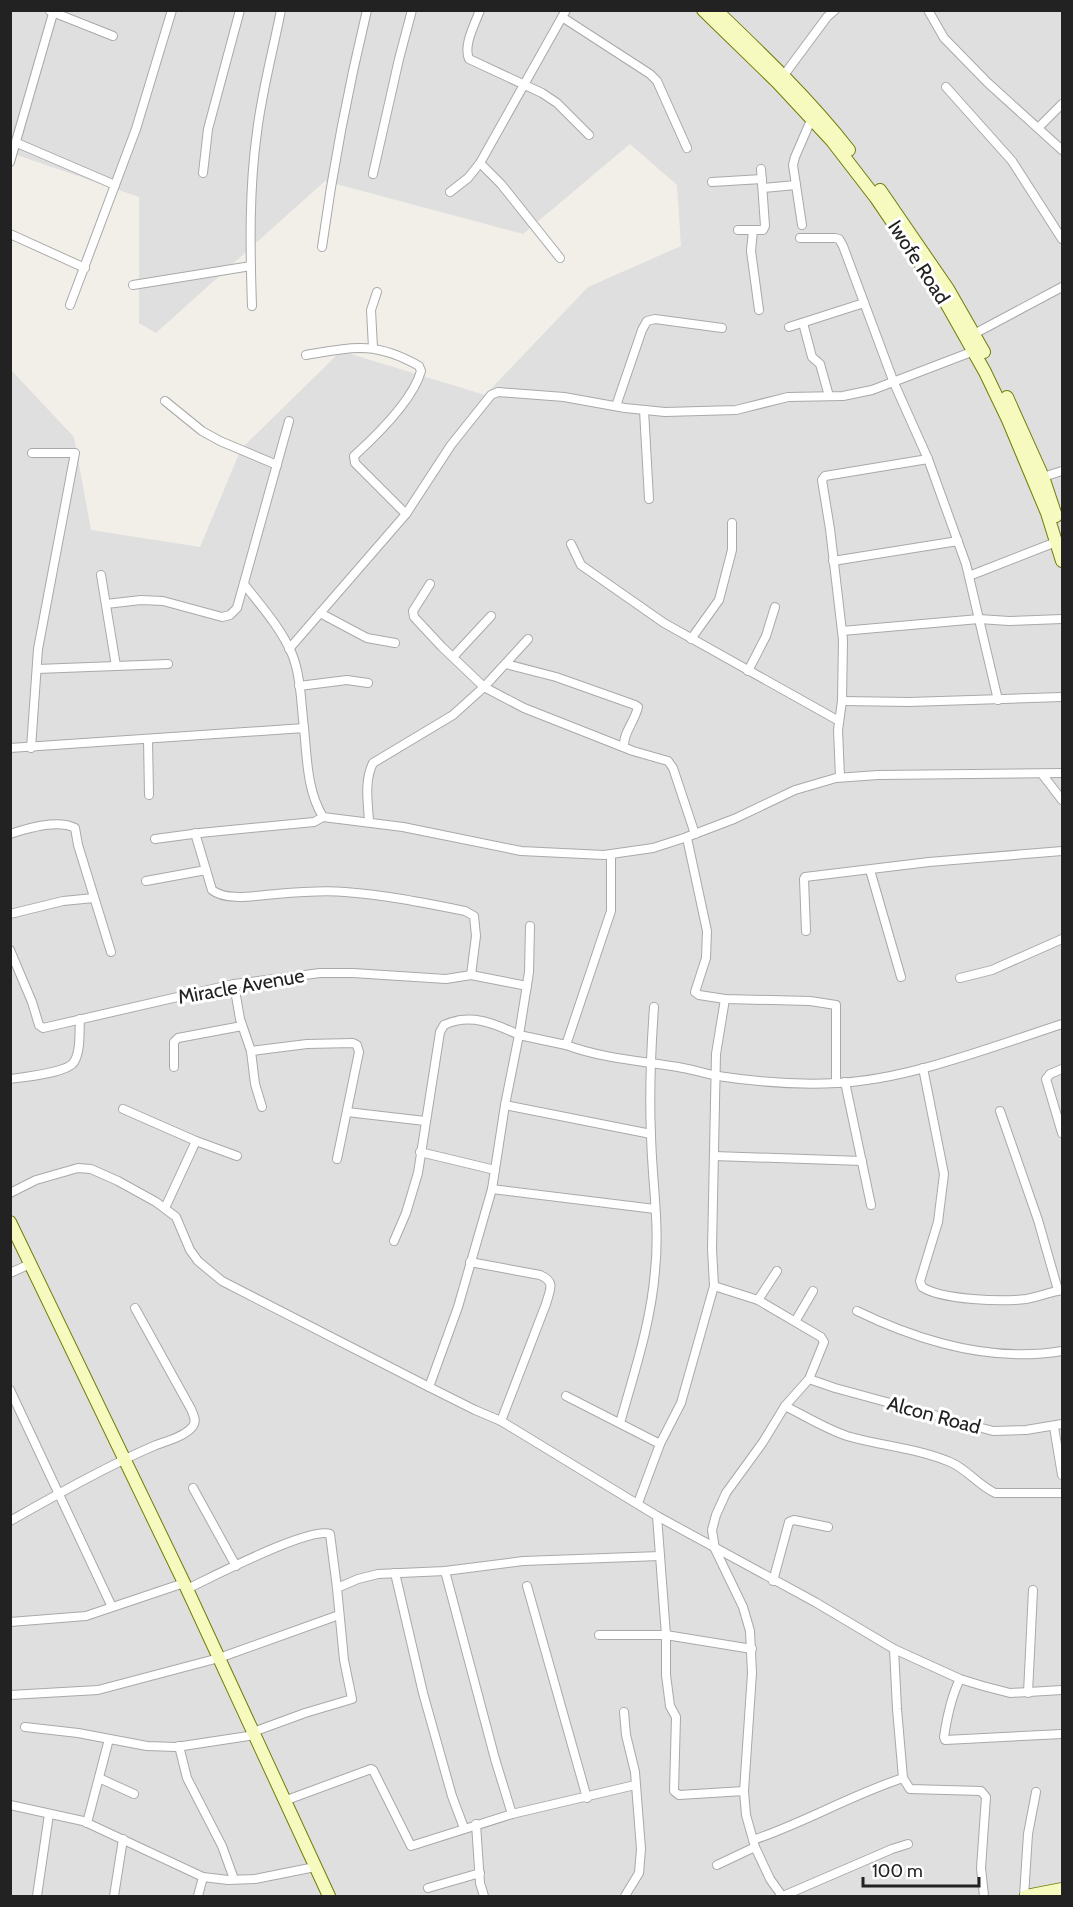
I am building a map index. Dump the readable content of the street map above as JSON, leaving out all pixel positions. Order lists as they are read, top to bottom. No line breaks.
{"streets":{"street":["Iwofe Road","Miracle Avenue","Alcon Road"]},"scale_bar":"100 m"}
